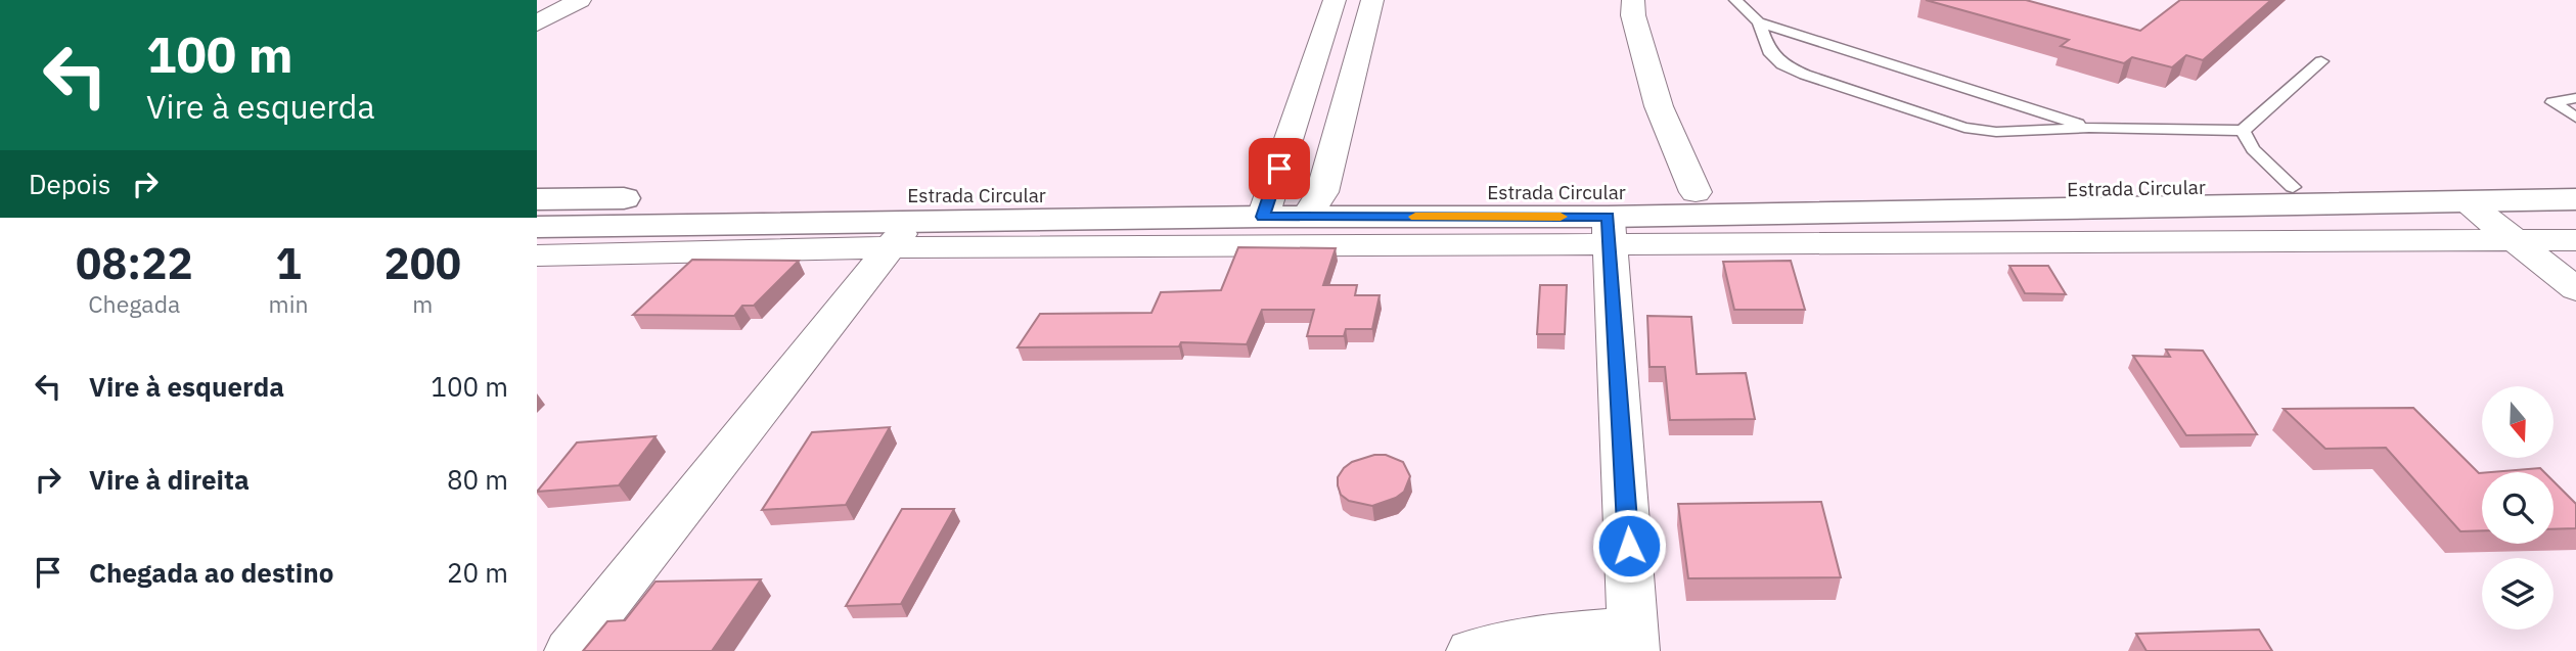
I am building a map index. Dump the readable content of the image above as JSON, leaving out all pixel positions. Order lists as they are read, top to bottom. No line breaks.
{"streets":{"main road":["Estrada Circular"]},"north":"bottom","page":{"turn":["100 m","Vire à esquerda"],"then":"Depois","eta":["08:22","Chegada","1","min","200","m"],"list":[{"name":"Vire à esquerda","value":"100 m"},{"name":"Vire à direita","value":"80 m"},{"name":"Chegada ao destino","value":"20 m"}]}}
